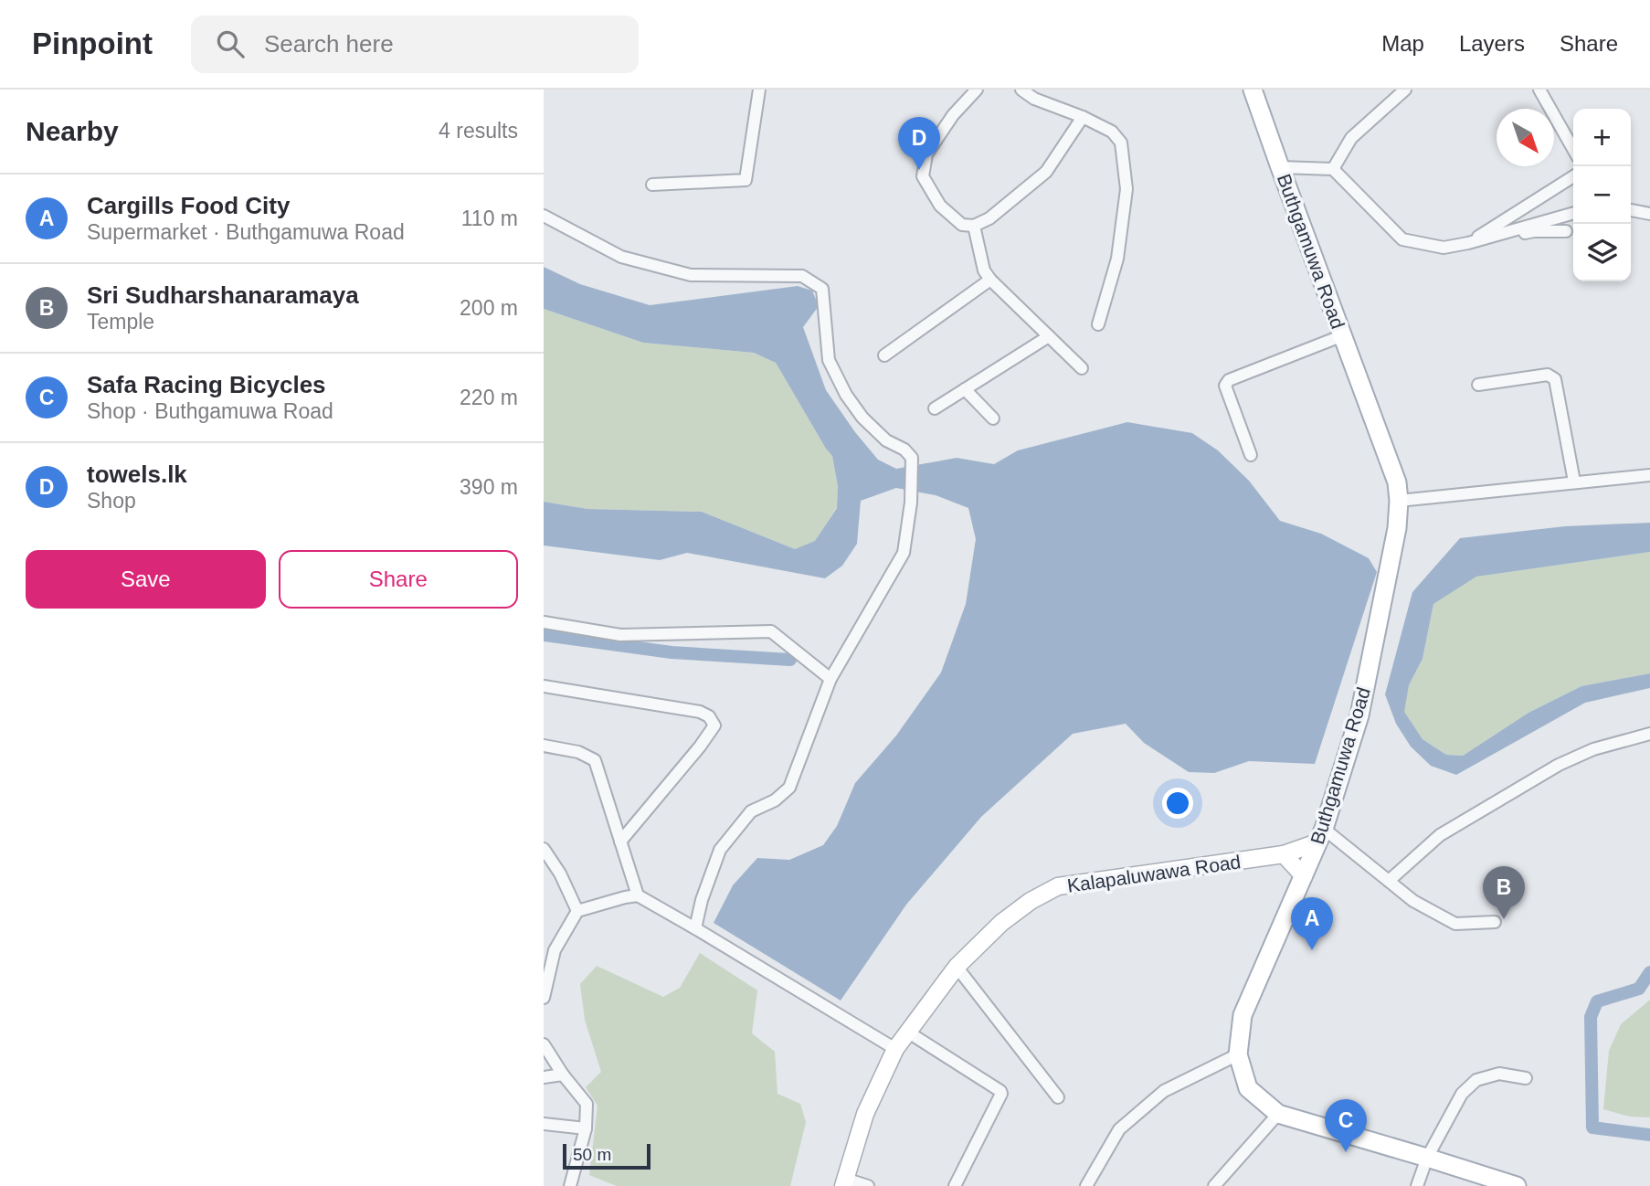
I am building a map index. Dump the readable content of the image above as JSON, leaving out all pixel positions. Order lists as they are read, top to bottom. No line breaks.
{"streets":{"main road":["Buthgamuwa Road"],"street":["Kalapaluwawa Road"]},"crossings":[["Buthgamuwa Road","Kalapaluwawa Road"]],"scale_bar":"50 m","north":"bottom right","page":{"header":"Pinpoint","search":"Search here","nav":["Map","Layers","Share"],"heading":["Nearby","4 results"],"map_buttons":["+","−"],"pins":["D","B","A","C"],"list":[{"mark":"A","name":"Cargills Food City","note":"Supermarket · Buthgamuwa Road","value":"110 m"},{"mark":"B","name":"Sri Sudharshanaramaya","note":"Temple","value":"200 m"},{"mark":"C","name":"Safa Racing Bicycles","note":"Shop · Buthgamuwa Road","value":"220 m"},{"mark":"D","name":"towels.lk","note":"Shop","value":"390 m"}],"buttons":["Save","Share"],"scale":"50 m"}}
